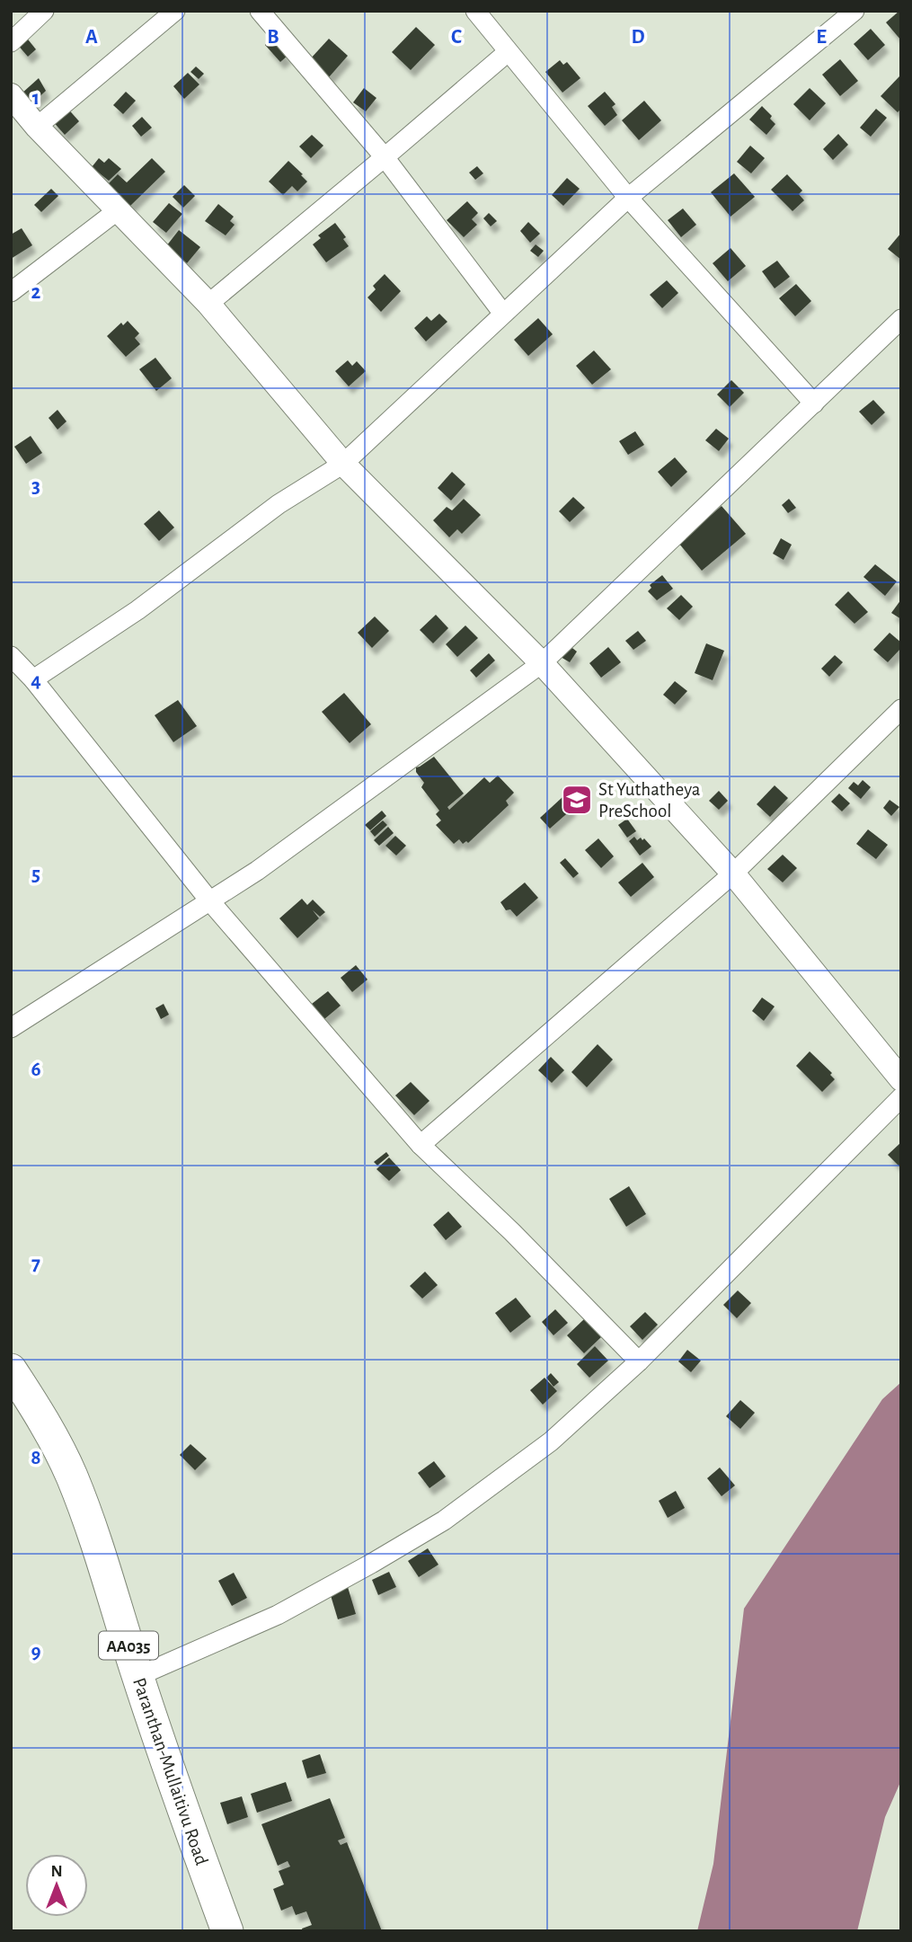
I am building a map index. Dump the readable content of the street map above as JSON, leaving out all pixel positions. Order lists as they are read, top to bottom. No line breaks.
{"streets":{"highway":["AA035","Paranthan-Mullaitivu Road"]},"places":{"school or university":["St Yuthatheya PreSchool"]},"north":"top","grid":{"columns":["A","B","C","D","E"],"rows":["1","2","3","4","5","6","7","8","9"]}}
